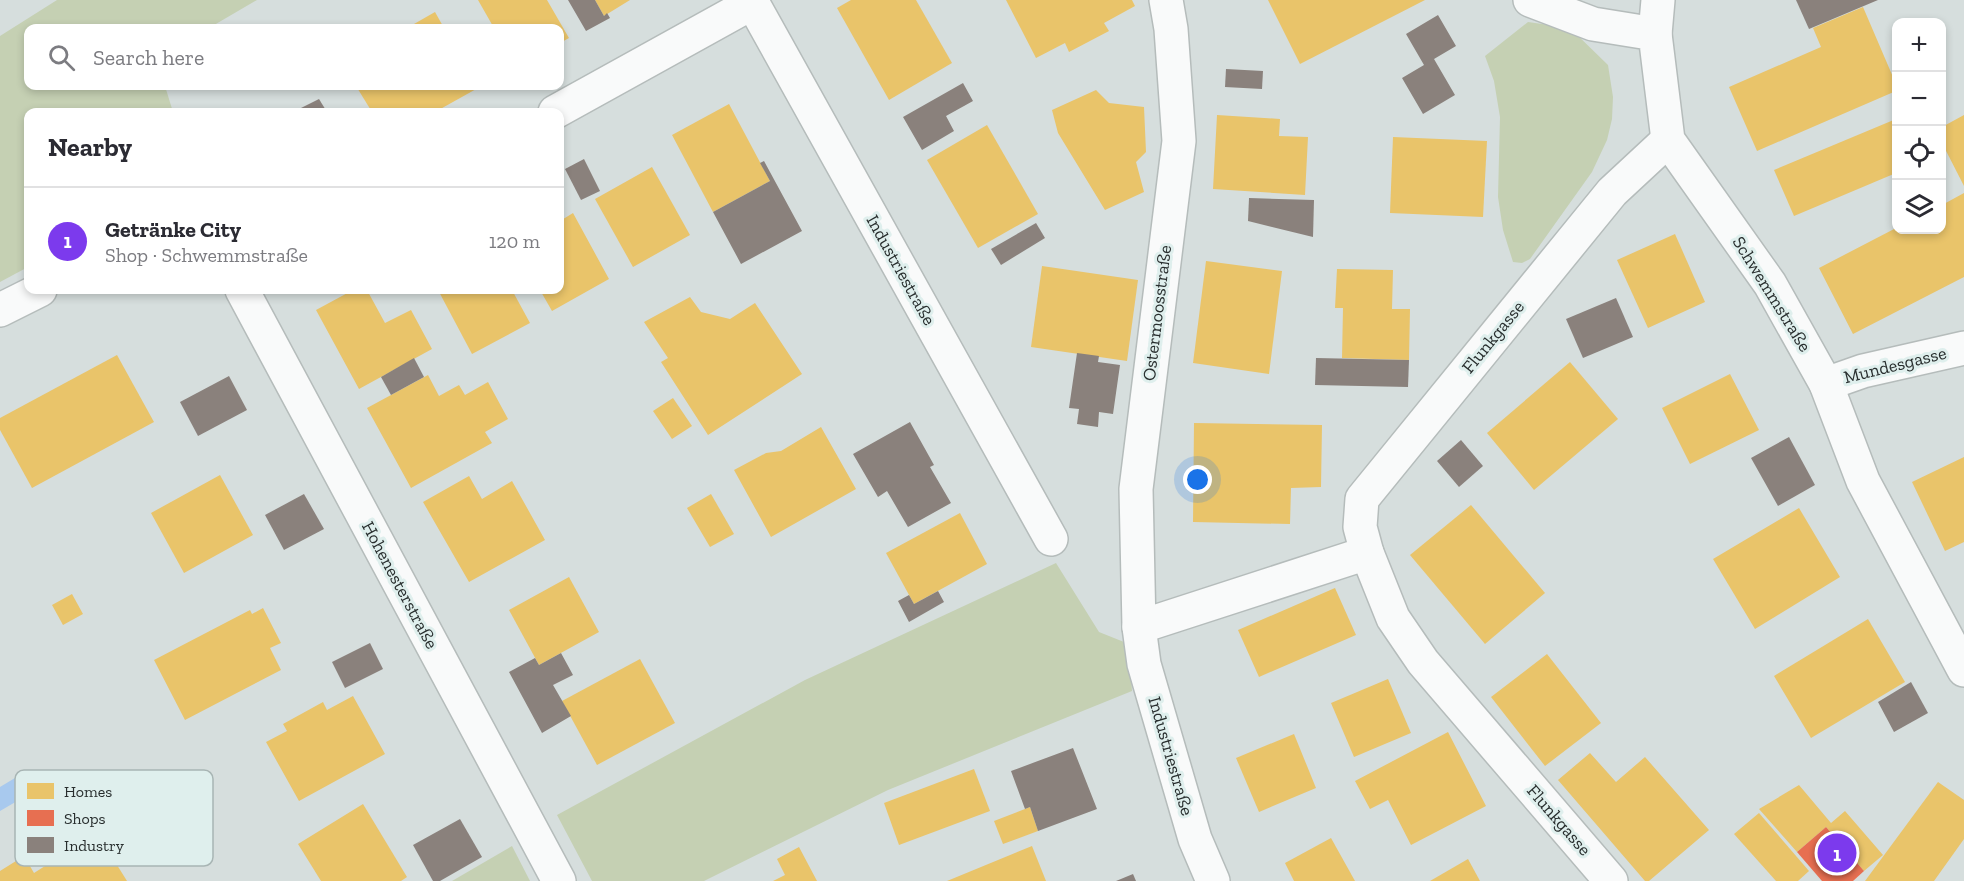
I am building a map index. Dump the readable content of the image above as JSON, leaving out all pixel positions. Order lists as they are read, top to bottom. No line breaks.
{"streets":{"street":["Industriestraße","Schwemmstraße","Ostermoosstraße","Flunkgasse","Mundesgasse","Hohenesterstraße"]},"crossings":[["Industriestraße","Ostermoosstraße"],["Schwemmstraße","Flunkgasse"],["Schwemmstraße","Mundesgasse"]],"legend":["Homes","Shops","Industry"],"page":{"map_buttons":["+","−"],"search":"Search here","heading":"Nearby","list":[{"mark":"1","name":"Getränke City","note":"Shop · Schwemmstraße","value":"120 m"}],"pins":"1"}}
